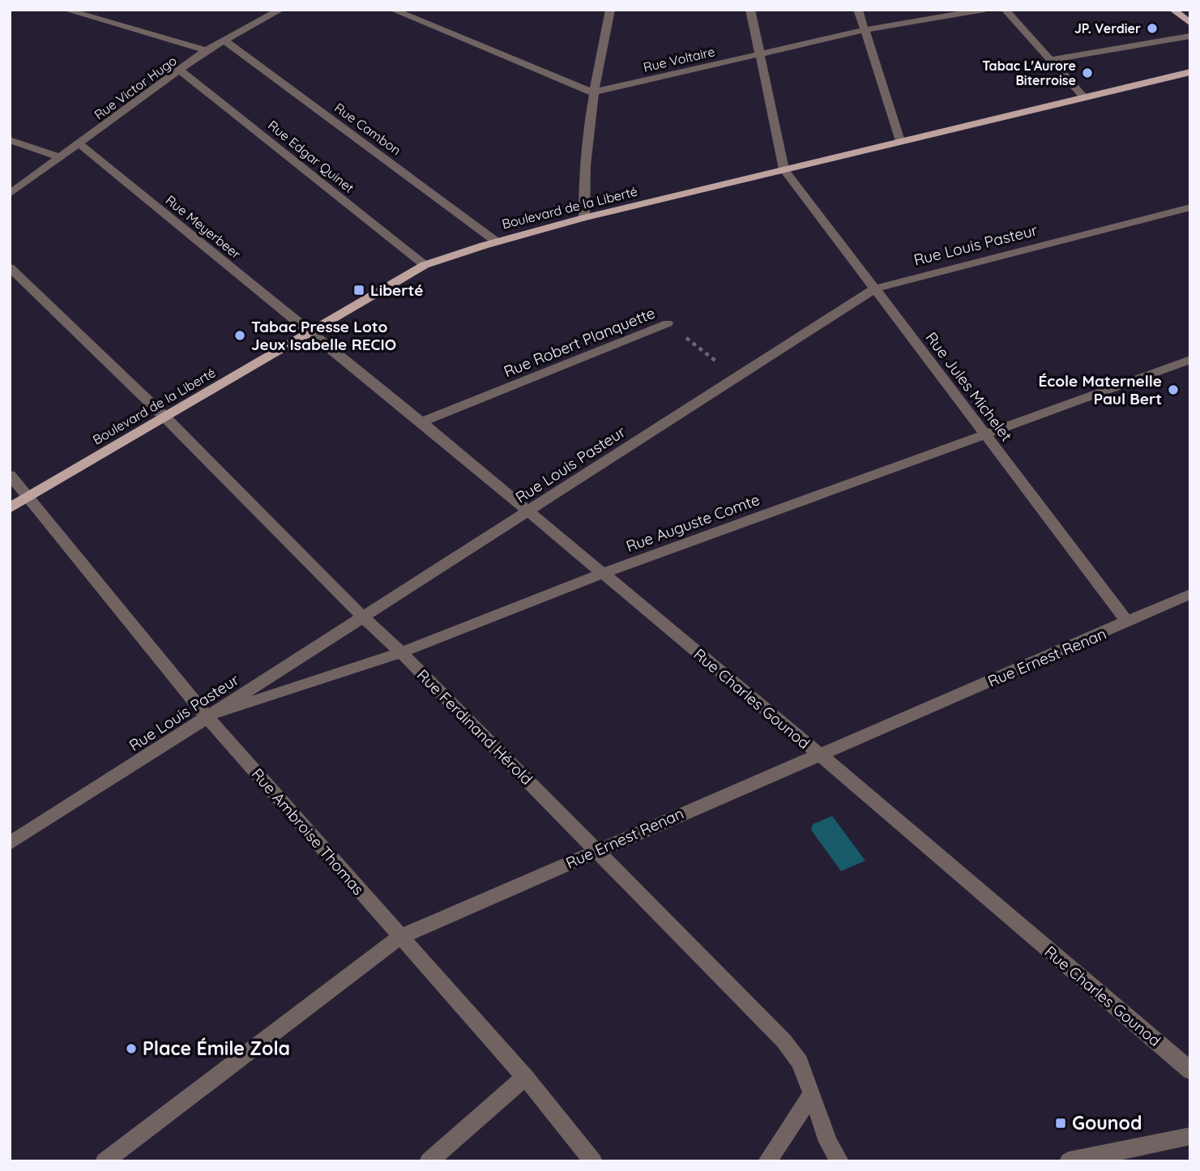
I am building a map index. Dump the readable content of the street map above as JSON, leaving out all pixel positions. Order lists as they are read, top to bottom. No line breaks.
{"streets":{"main road":["Boulevard de la Liberté"],"street":["Rue Voltaire","Rue Victor Hugo","Rue Cambon","Rue Edgar Quinet","Rue Meyerbeer","Rue Louis Pasteur","Rue Robert Planquette","Rue Jules Michelet","Rue Auguste Comte","Rue Ernest Renan","Rue Charles Gounod","Rue Ferdinand Hérold","Rue Ambroise Thomas"]},"crossings":[["Rue Victor Hugo","Rue Cambon"],["Rue Victor Hugo","Rue Edgar Quinet"],["Rue Victor Hugo","Rue Meyerbeer"],["Rue Cambon","Boulevard de la Liberté"],["Rue Edgar Quinet","Boulevard de la Liberté"],["Boulevard de la Liberté","Rue Meyerbeer"],["Boulevard de la Liberté","Rue Jules Michelet"],["Boulevard de la Liberté","Rue Charles Gounod"],["Boulevard de la Liberté","Rue Ferdinand Hérold"],["Boulevard de la Liberté","Rue Ambroise Thomas"],["Rue Meyerbeer","Rue Charles Gounod"],["Rue Louis Pasteur","Rue Robert Planquette"],["Rue Louis Pasteur","Rue Jules Michelet"],["Rue Louis Pasteur","Rue Auguste Comte"],["Rue Louis Pasteur","Rue Charles Gounod"],["Rue Louis Pasteur","Rue Ferdinand Hérold"],["Rue Louis Pasteur","Rue Ambroise Thomas"],["Rue Robert Planquette","Rue Charles Gounod"],["Rue Jules Michelet","Rue Auguste Comte"],["Rue Jules Michelet","Rue Ernest Renan"],["Rue Auguste Comte","Rue Charles Gounod"],["Rue Auguste Comte","Rue Ferdinand Hérold"],["Rue Auguste Comte","Rue Ambroise Thomas"],["Rue Ernest Renan","Rue Charles Gounod"],["Rue Ernest Renan","Rue Ferdinand Hérold"],["Rue Ernest Renan","Rue Ambroise Thomas"]],"places":{"other":["JP. Verdier","Tabac L'Aurore Biterroise","Tabac Presse Loto Jeux Isabelle RECIO","École Maternelle Paul Bert","Place Émile Zola"],"transit":["Liberté","Gounod"]}}
